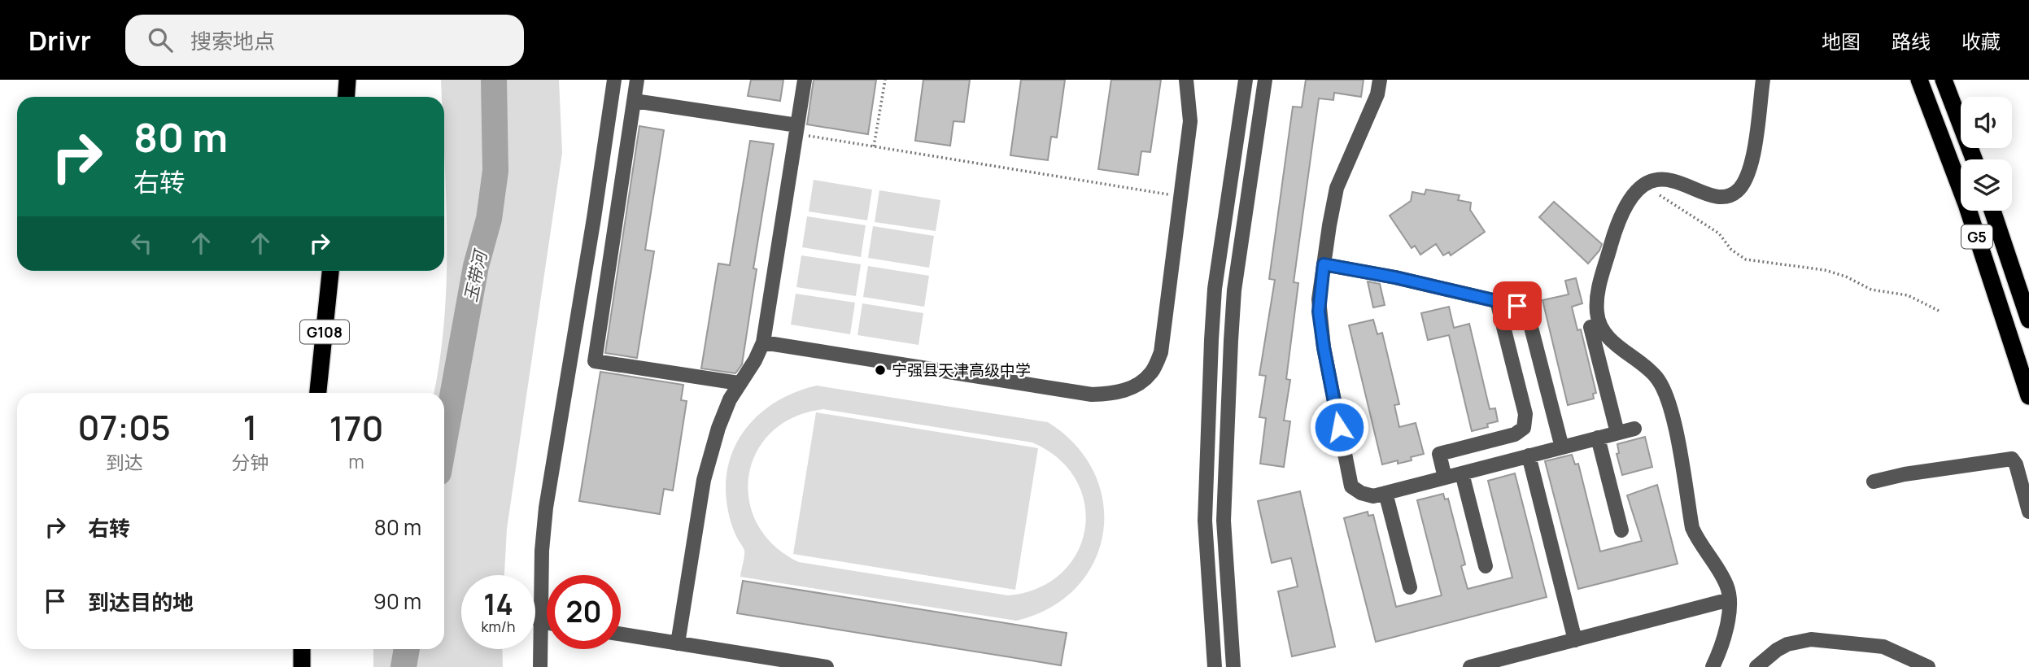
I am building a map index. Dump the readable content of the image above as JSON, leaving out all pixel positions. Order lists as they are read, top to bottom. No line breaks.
{"streets":{"highway":["G5","G108"]},"water":["玉带河"],"places":["宁强县天津高级中学"],"page":{"header":"Drivr","search":"搜索地点","nav":["地图","路线","收藏"],"turn":["80 m","右转"],"eta":["07:05","到达","1","分钟","170","m"],"list":[{"name":"右转","value":"80 m"},{"name":"到达目的地","value":"90 m"}],"speed":"14 km/h","limit":"20"}}
